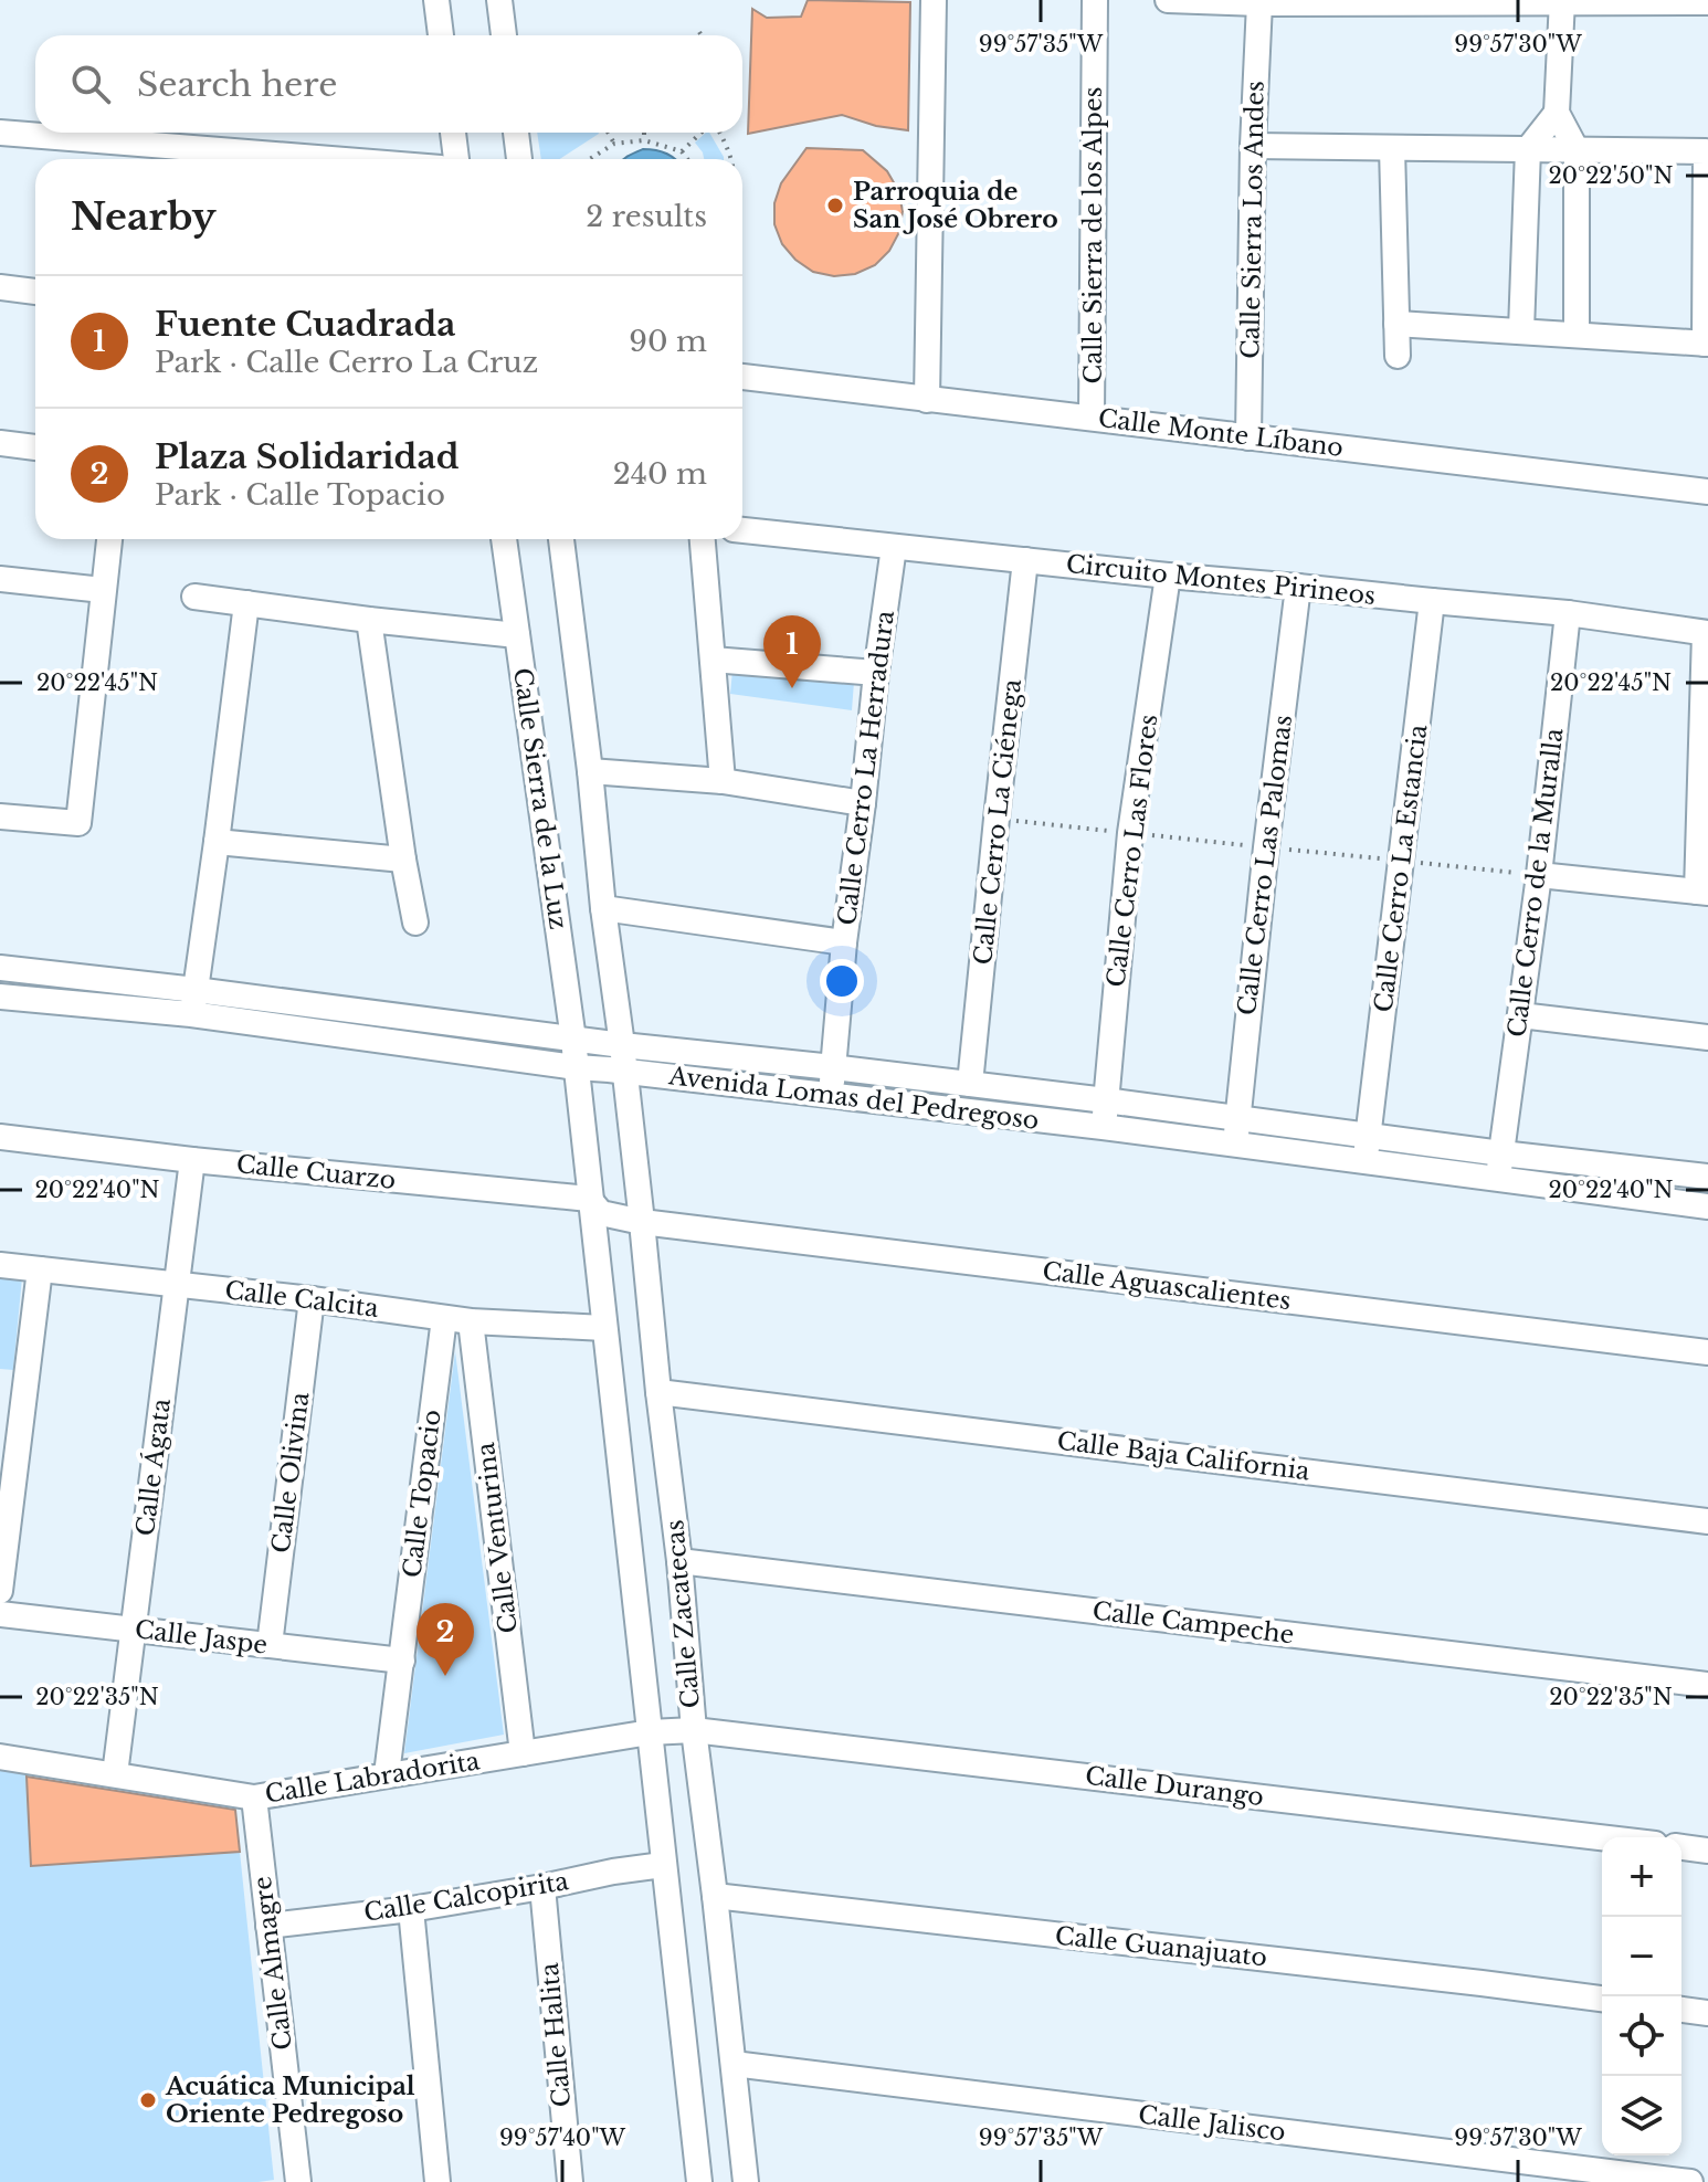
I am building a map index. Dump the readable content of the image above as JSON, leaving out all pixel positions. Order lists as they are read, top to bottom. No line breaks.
{"streets":{"street":["Calle Sierra Los Andes","Calle Sierra de los Alpes","Calle Monte Líbano","Circuito Montes Pirineos","Calle Cerro La Herradura","Calle Sierra de la Luz","Calle Cerro La Ciénega","Calle Cerro Las Flores","Calle Cerro Las Palomas","Calle Cerro La Estancia","Calle Cerro de la Muralla","Avenida Lomas del Pedregoso","Calle Cuarzo","Calle Aguascalientes","Calle Calcita","Calle Baja California","Calle Ágata","Calle Olivina","Calle Topacio","Calle Venturina","Calle Zacatecas","Calle Campeche","Calle Jaspe","Calle Labradorita","Calle Durango","Calle Calcopirita","Calle Guanajuato","Calle Almagre","Calle Halita","Calle Jalisco"]},"crossings":[["Calle Sierra Los Andes","Calle Monte Líbano"],["Calle Sierra de los Alpes","Calle Monte Líbano"],["Circuito Montes Pirineos","Calle Cerro La Herradura"],["Circuito Montes Pirineos","Calle Cerro La Ciénega"],["Circuito Montes Pirineos","Calle Cerro Las Flores"],["Circuito Montes Pirineos","Calle Cerro Las Palomas"],["Circuito Montes Pirineos","Calle Cerro La Estancia"],["Circuito Montes Pirineos","Calle Cerro de la Muralla"],["Calle Cerro La Herradura","Avenida Lomas del Pedregoso"],["Calle Sierra de la Luz","Avenida Lomas del Pedregoso"],["Calle Sierra de la Luz","Calle Zacatecas"],["Calle Cerro La Ciénega","Avenida Lomas del Pedregoso"],["Calle Cerro Las Flores","Avenida Lomas del Pedregoso"],["Calle Cerro Las Palomas","Avenida Lomas del Pedregoso"],["Calle Cerro La Estancia","Avenida Lomas del Pedregoso"],["Calle Cerro de la Muralla","Avenida Lomas del Pedregoso"],["Avenida Lomas del Pedregoso","Calle Zacatecas"],["Calle Cuarzo","Calle Aguascalientes"],["Calle Cuarzo","Calle Ágata"],["Calle Cuarzo","Calle Zacatecas"],["Calle Aguascalientes","Calle Zacatecas"],["Calle Calcita","Calle Ágata"],["Calle Calcita","Calle Olivina"],["Calle Calcita","Calle Topacio"],["Calle Calcita","Calle Venturina"],["Calle Calcita","Calle Zacatecas"],["Calle Baja California","Calle Zacatecas"],["Calle Ágata","Calle Jaspe"],["Calle Ágata","Calle Labradorita"],["Calle Olivina","Calle Jaspe"],["Calle Topacio","Calle Jaspe"],["Calle Topacio","Calle Labradorita"],["Calle Venturina","Calle Labradorita"],["Calle Zacatecas","Calle Campeche"],["Calle Zacatecas","Calle Labradorita"],["Calle Zacatecas","Calle Durango"],["Calle Zacatecas","Calle Calcopirita"],["Calle Zacatecas","Calle Guanajuato"],["Calle Zacatecas","Calle Jalisco"],["Calle Labradorita","Calle Durango"],["Calle Labradorita","Calle Almagre"],["Calle Calcopirita","Calle Almagre"],["Calle Calcopirita","Calle Halita"]],"places":["Parroquia de San José Obrero","Acuática Municipal Oriente Pedregoso"],"page":{"search":"Search here","heading":["Nearby","2 results"],"list":[{"mark":"1","name":"Fuente Cuadrada","note":"Park · Calle Cerro La Cruz","value":"90 m"},{"mark":"2","name":"Plaza Solidaridad","note":"Park · Calle Topacio","value":"240 m"}],"pins":["1","2"],"map_buttons":["+","−"]},"coordinates":["99°57'35\"W","99°57'30\"W","20°22'50\"N","20°22'45\"N","20°22'40\"N","20°22'35\"N","99°57'40\"W"]}
